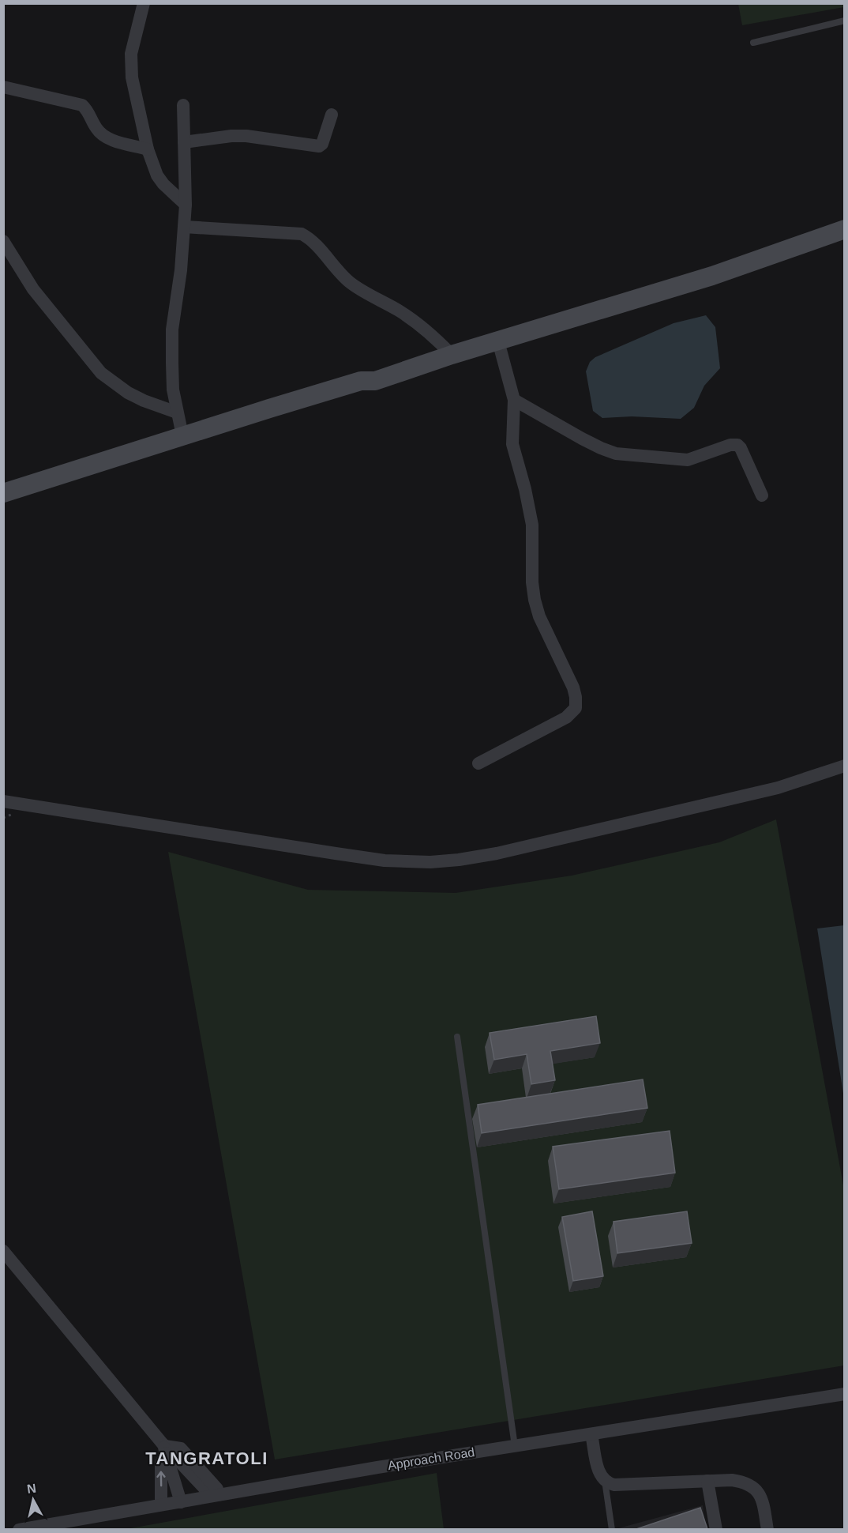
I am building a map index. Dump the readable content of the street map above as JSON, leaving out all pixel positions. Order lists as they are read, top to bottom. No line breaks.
{"streets":{"street":["Approach Road"]},"districts":["TANGRATOLI"],"north":"top"}
